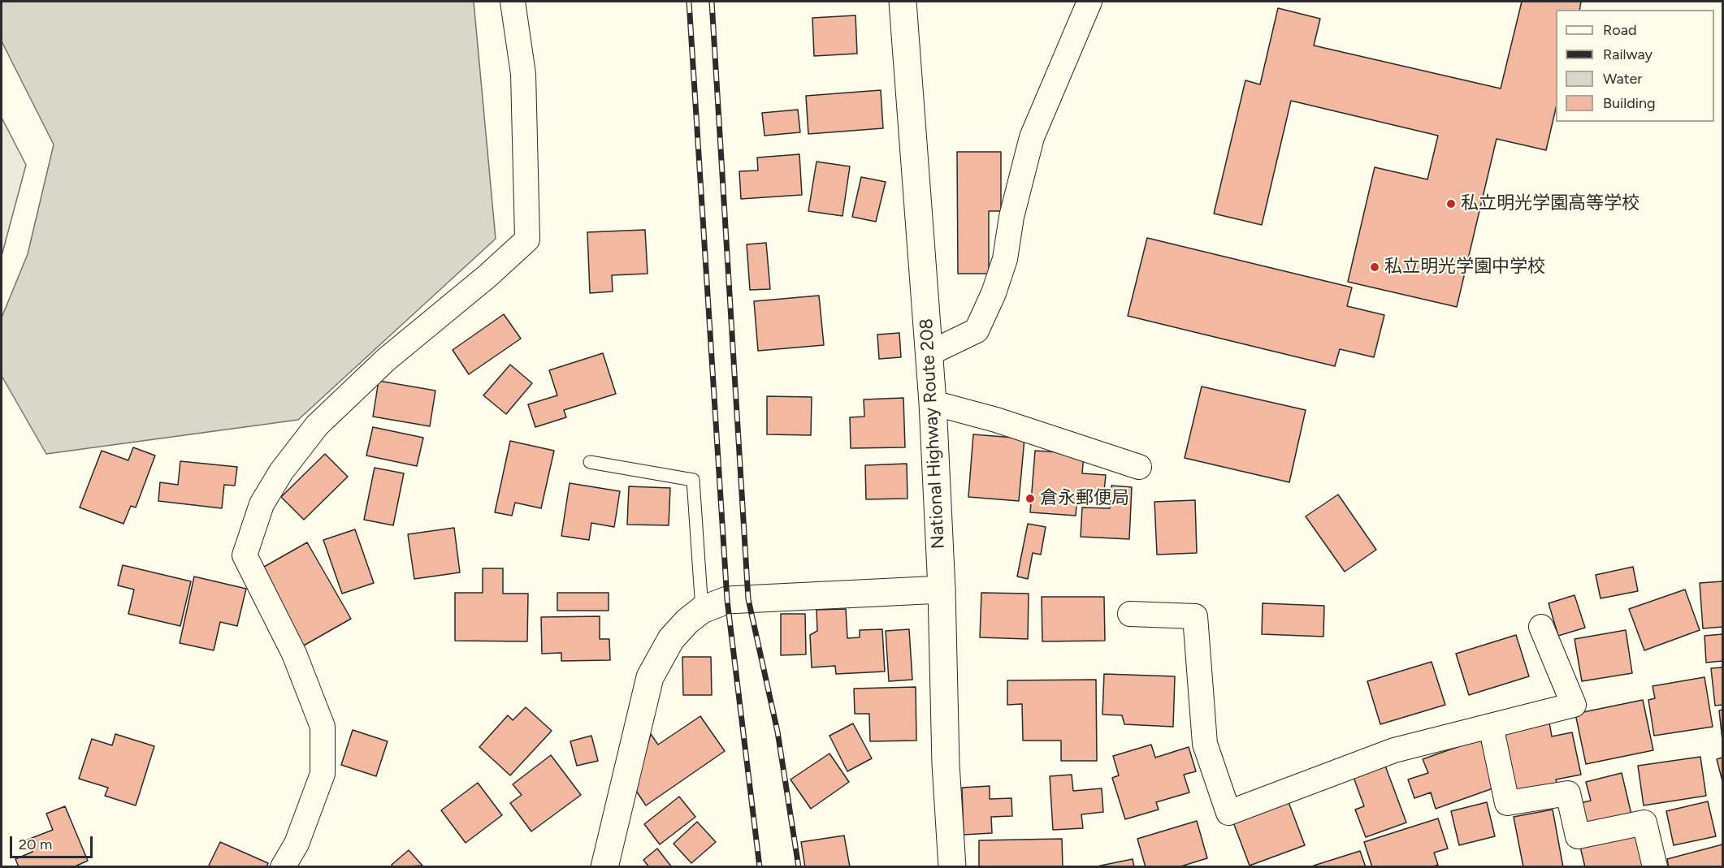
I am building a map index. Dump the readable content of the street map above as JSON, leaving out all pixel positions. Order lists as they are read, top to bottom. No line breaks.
{"streets":{"main road":["National Highway Route 208"]},"places":["私立明光学園高等学校","私立明光学園中学校","倉永郵便局"],"legend":["Road","Railway","Water","Building"],"scale_bar":"20 m"}
